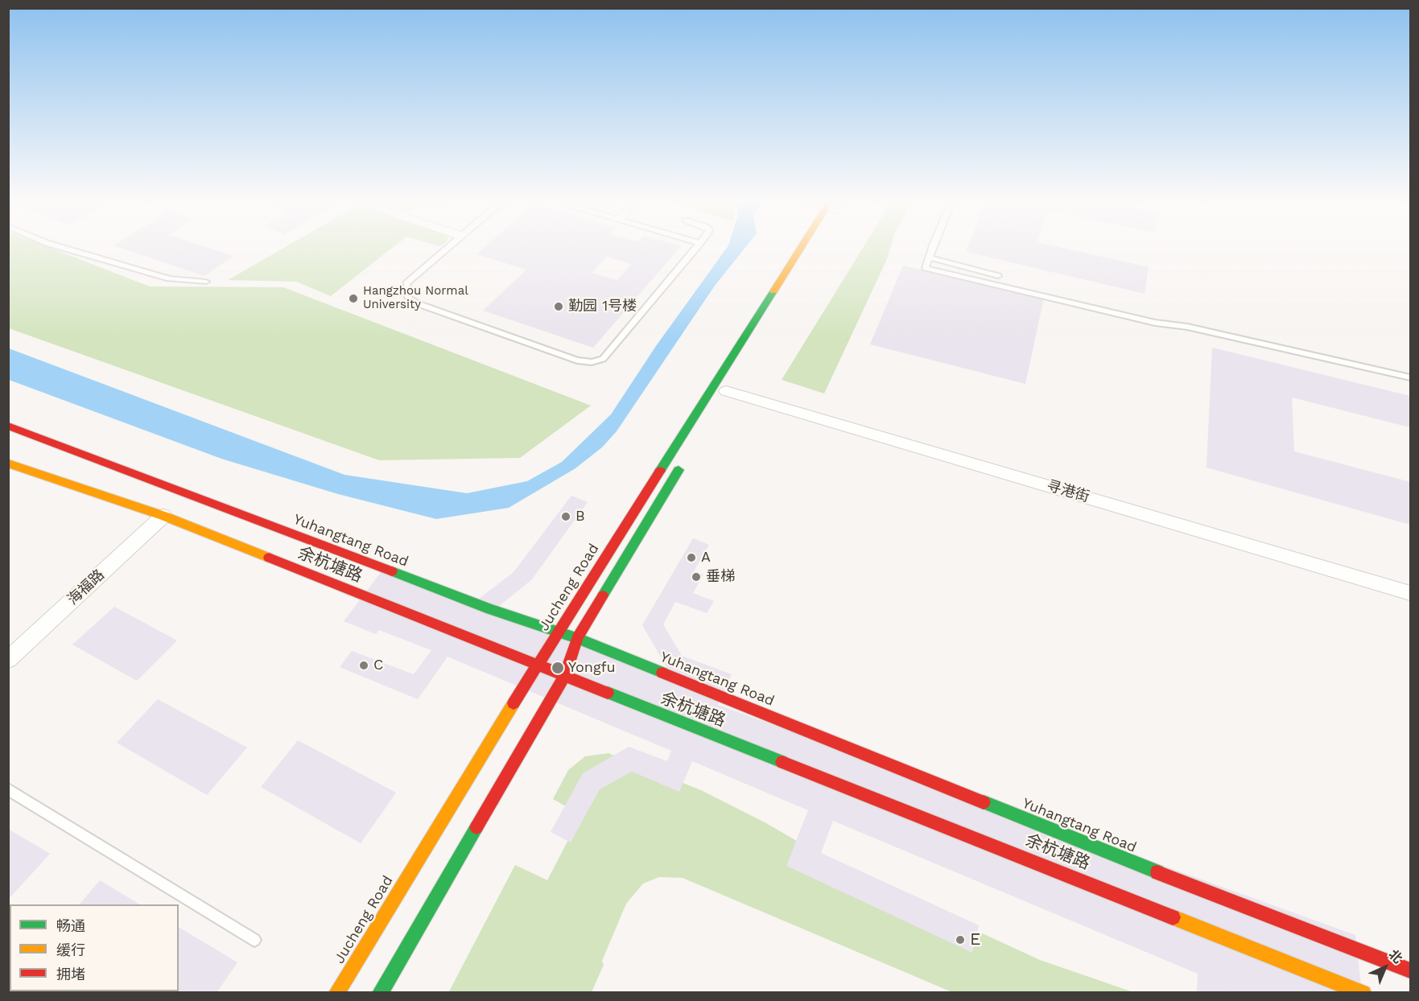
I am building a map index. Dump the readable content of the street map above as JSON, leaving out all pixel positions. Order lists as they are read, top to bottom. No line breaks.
{"streets":{"main road":["Yuhangtang Road","余杭塘路","Jucheng Road"],"street":["寻港街","海福路"]},"crossings":[["Yuhangtang Road","Jucheng Road"],["余杭塘路","海福路"],["余杭塘路","Jucheng Road"]],"places":["Hangzhou Normal University","勤园 1号楼","B","A","垂梯","C","Yongfu","E"],"legend":["畅通","缓行","拥堵"],"north":"top right"}
